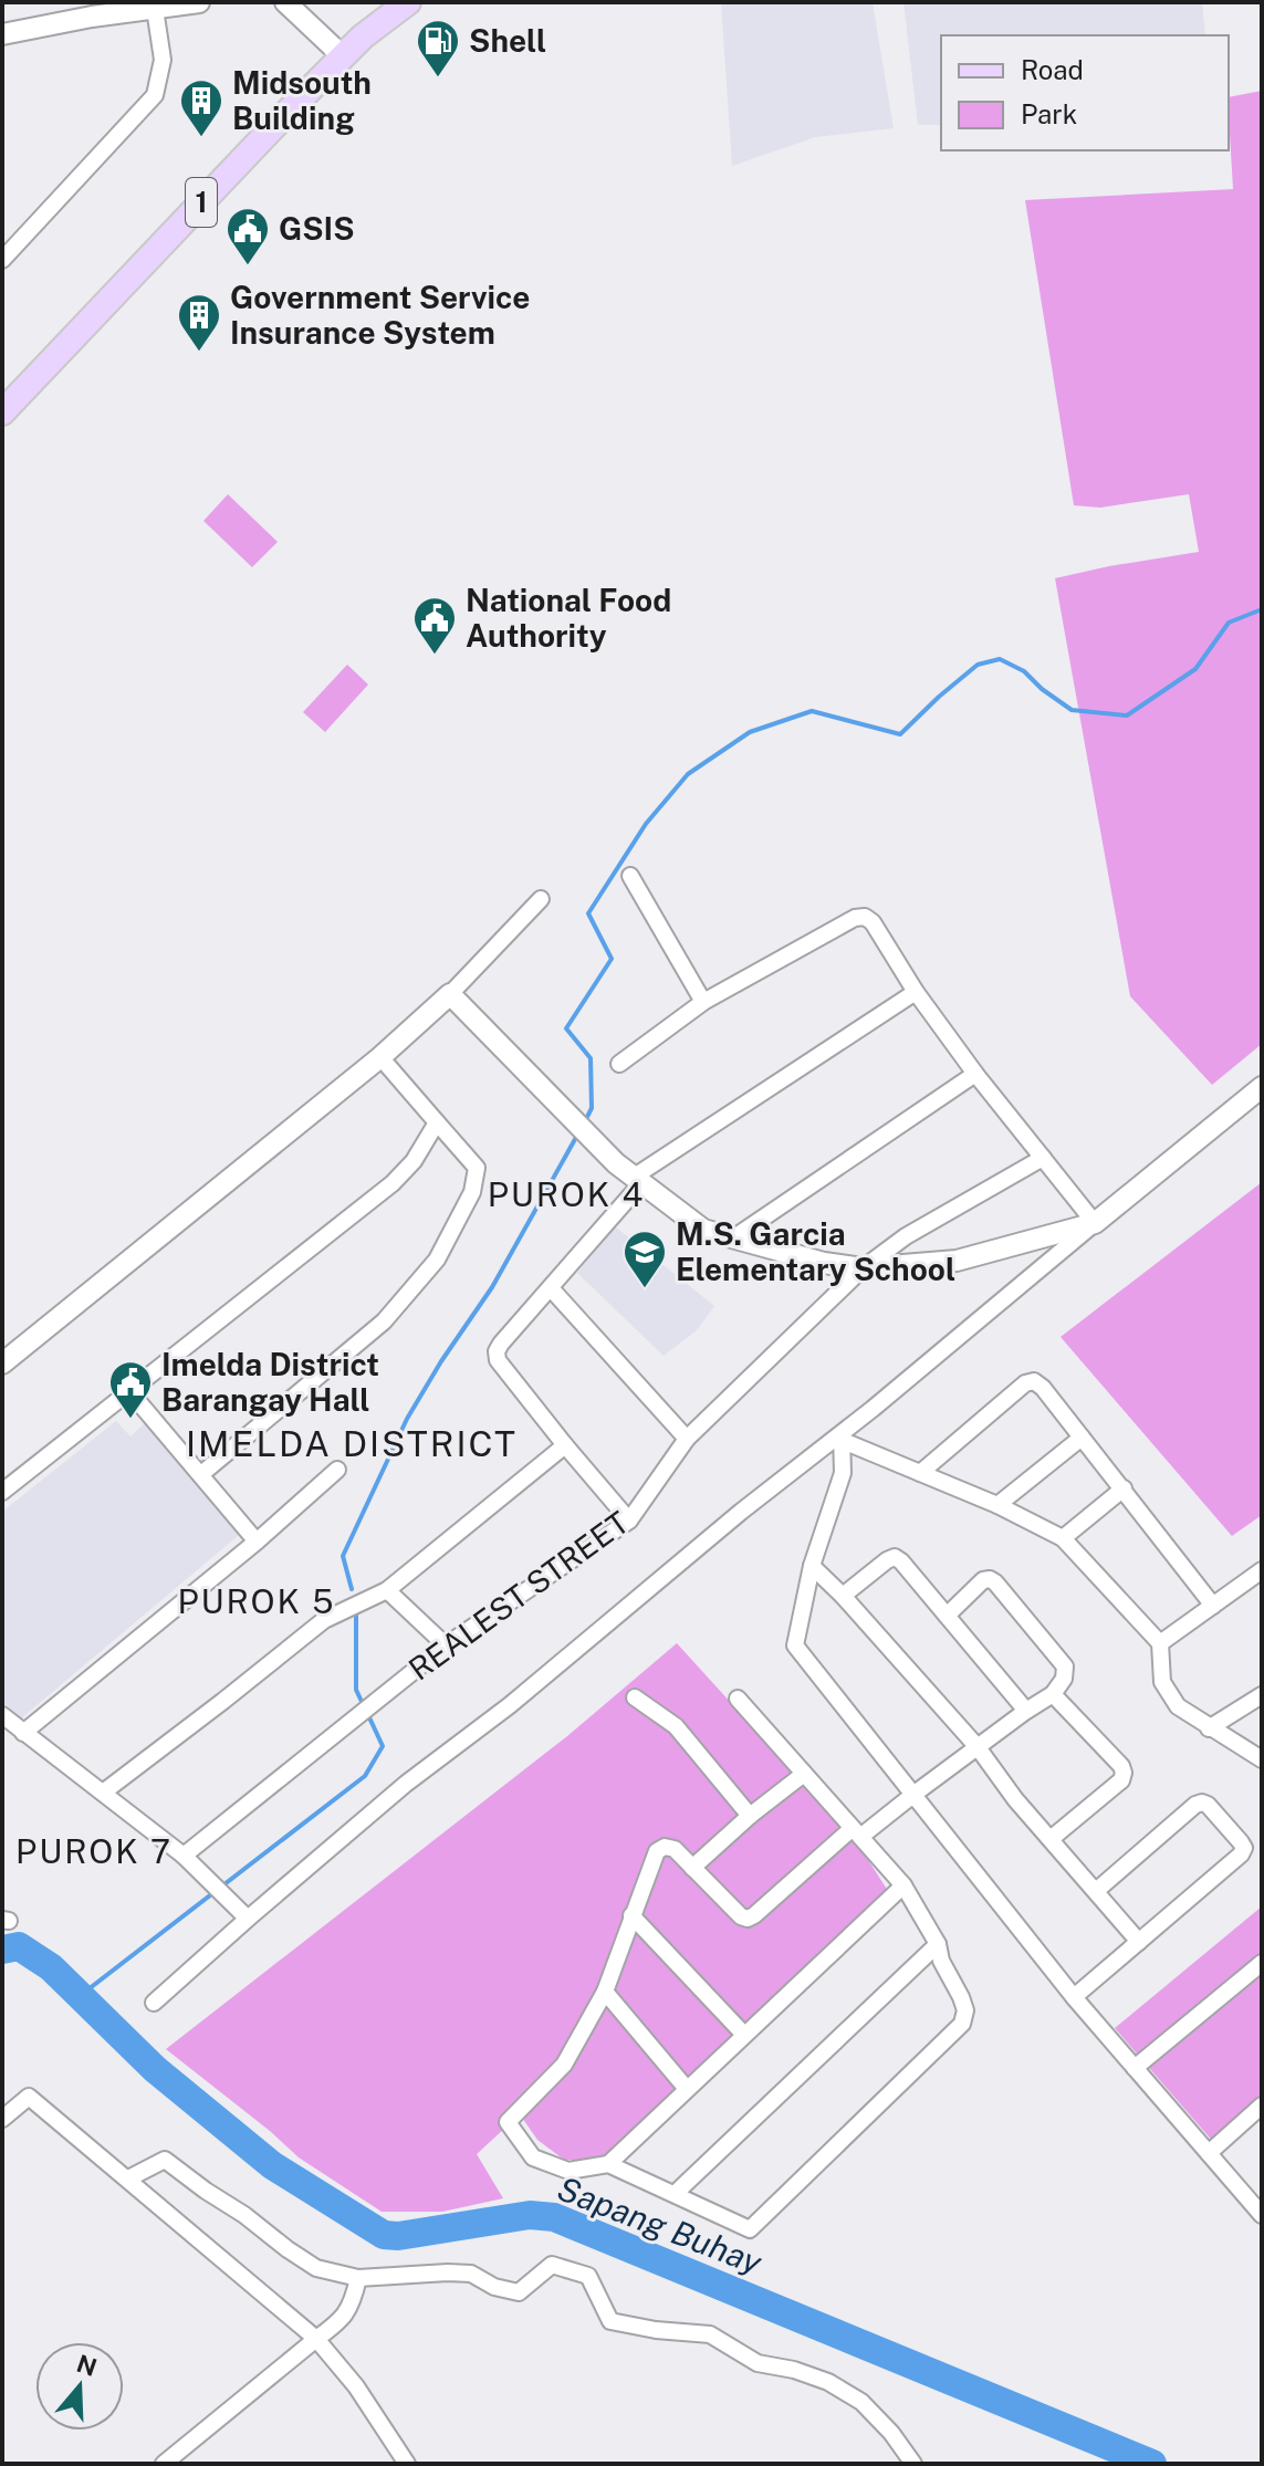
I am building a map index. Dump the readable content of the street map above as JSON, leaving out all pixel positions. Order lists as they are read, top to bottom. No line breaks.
{"streets":{"main road":["1"],"street":["REALEST STREET"]},"districts":["PUROK 4","IMELDA DISTRICT","PUROK 5","PUROK 7"],"water":["Sapang Buhay"],"places":{"fuel station":["Shell"],"building":["Midsouth Building","Government Service Insurance System"],"public building":["GSIS","National Food Authority","Imelda District Barangay Hall"],"school or university":["M.S. Garcia Elementary School"]},"legend":["Road","Park"],"north":"top"}
